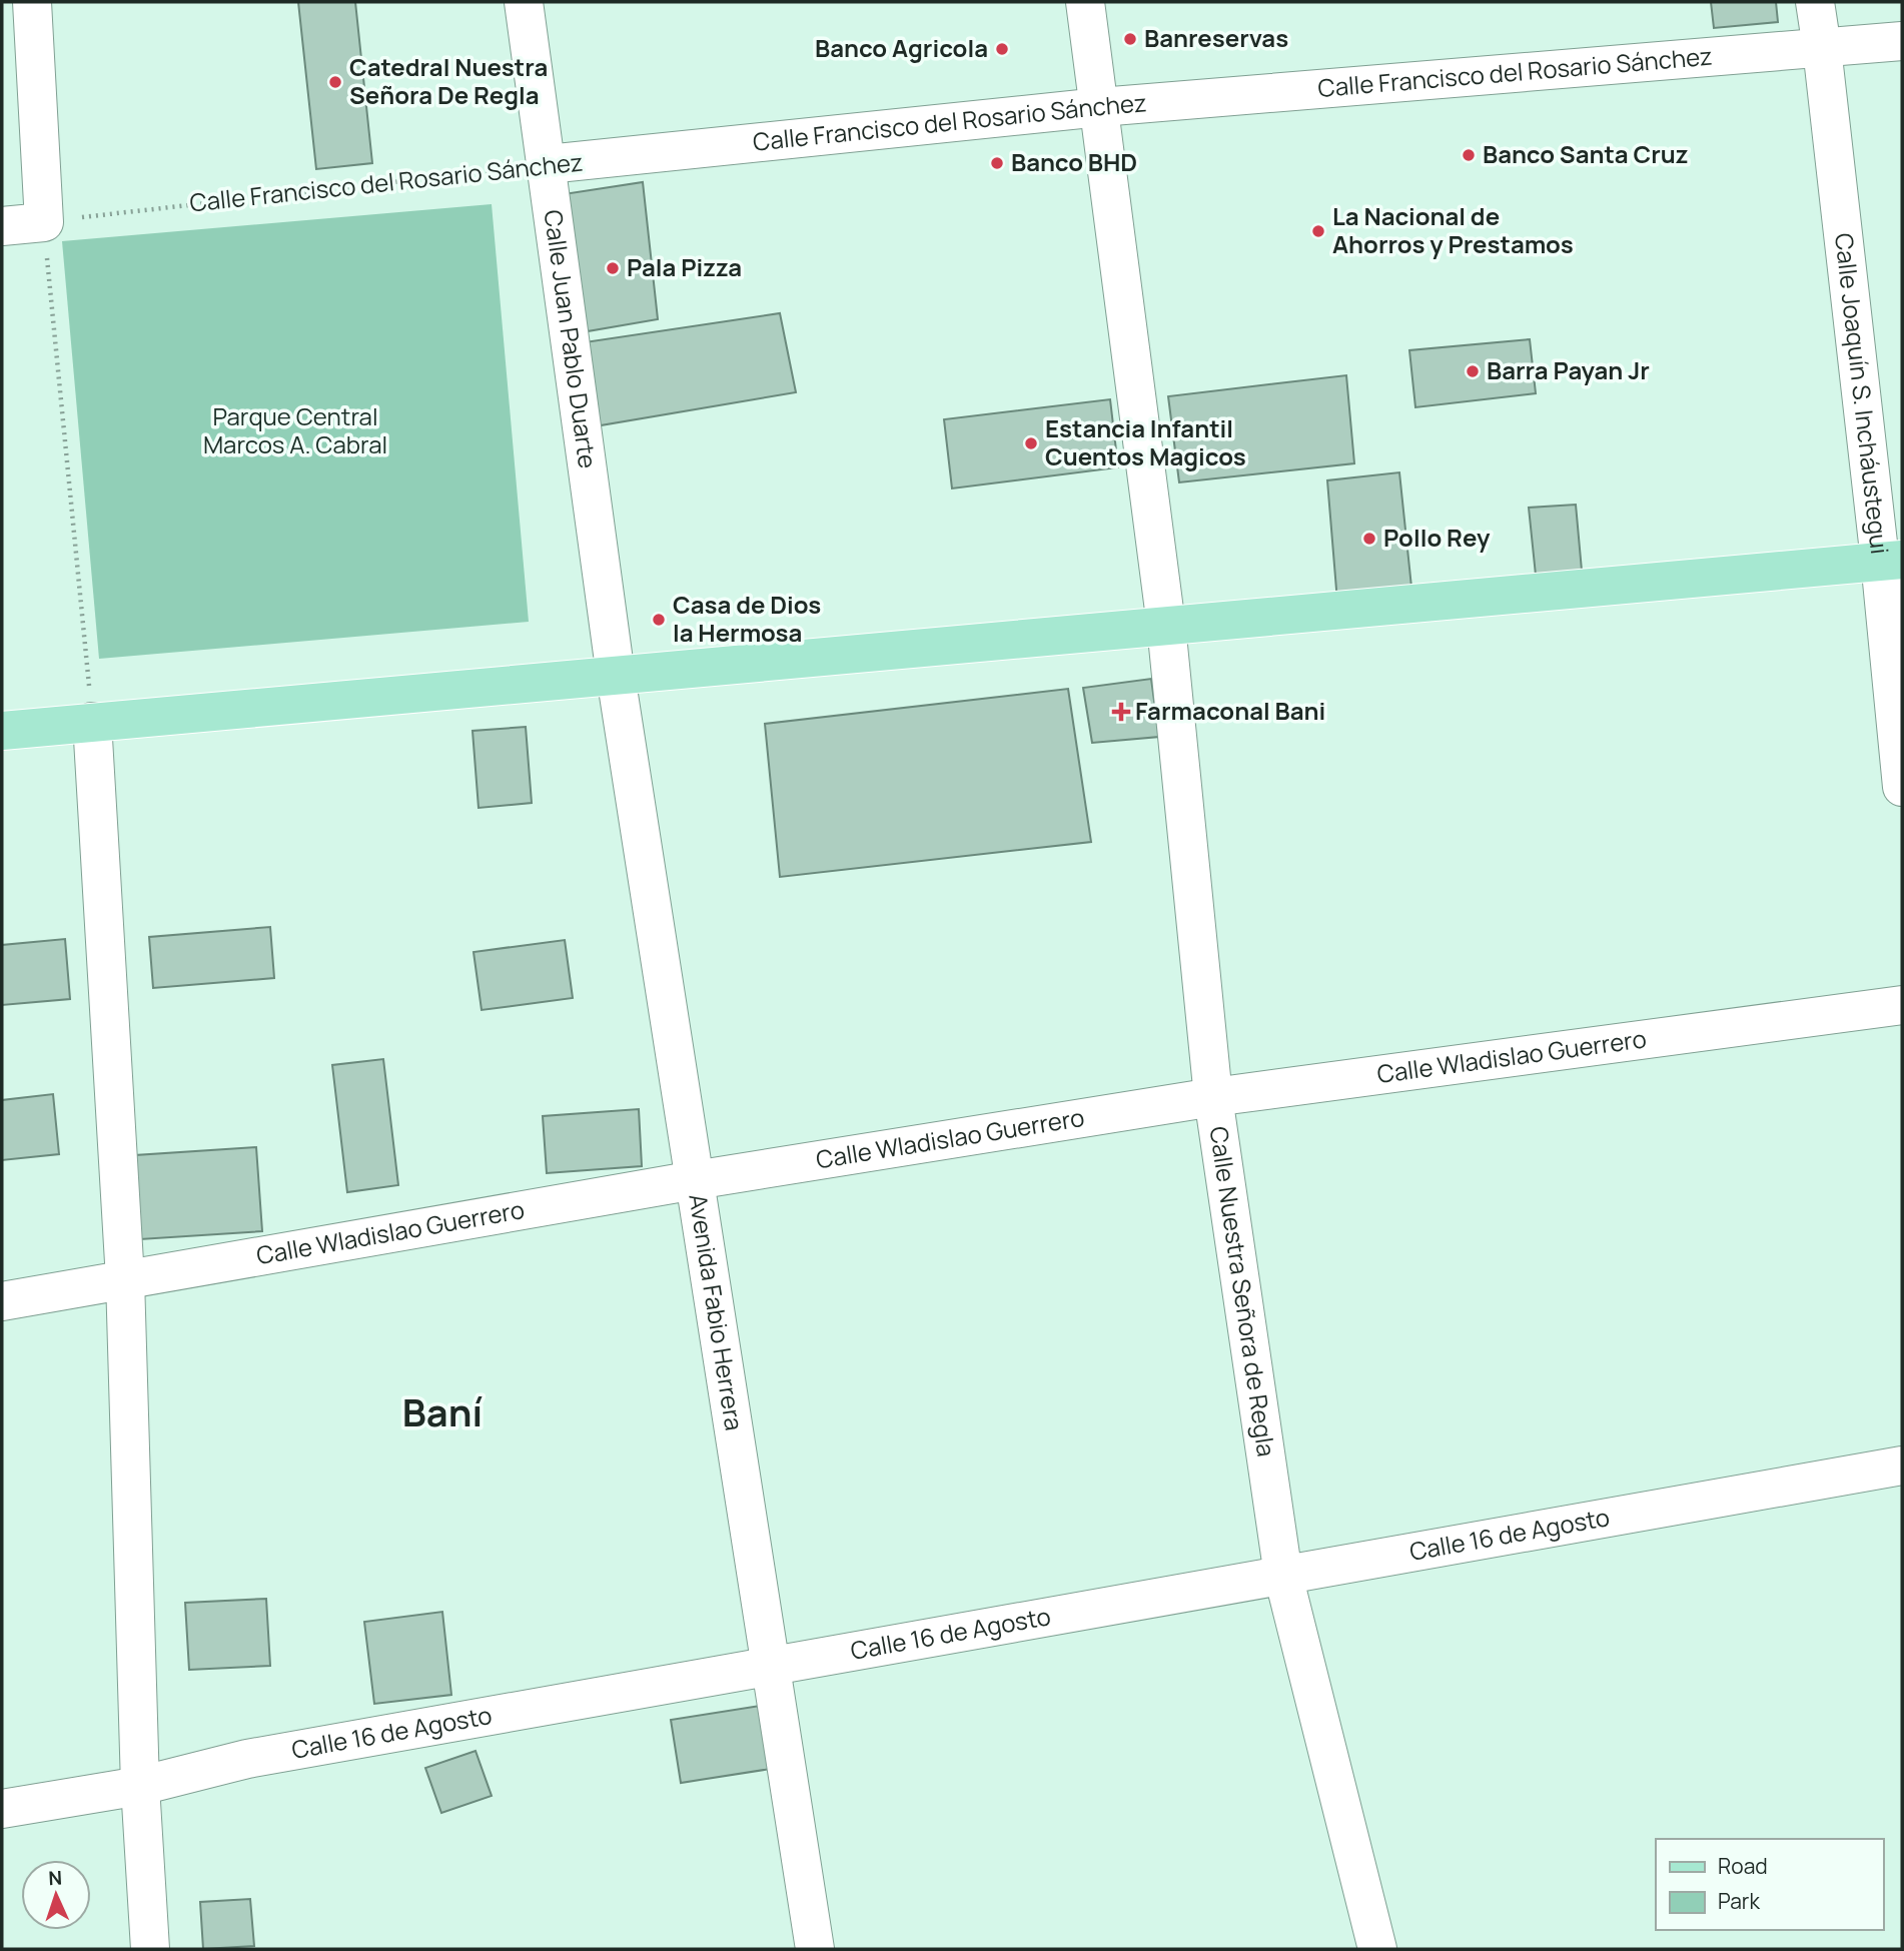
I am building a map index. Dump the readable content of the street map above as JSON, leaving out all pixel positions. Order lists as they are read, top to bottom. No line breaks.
{"streets":{"street":["Calle Francisco del Rosario Sánchez","Calle Juan Pablo Duarte","Calle Joaquín S. Incháustegui","Calle Wladislao Guerrero","Calle Nuestra Señora de Regla","Avenida Fabio Herrera","Calle 16 de Agosto"]},"crossings":[["Calle Francisco del Rosario Sánchez","Calle Juan Pablo Duarte"],["Calle Francisco del Rosario Sánchez","Calle Joaquín S. Incháustegui"],["Calle Francisco del Rosario Sánchez","Calle Nuestra Señora de Regla"],["Calle Juan Pablo Duarte","Avenida Fabio Herrera"],["Calle Wladislao Guerrero","Calle Nuestra Señora de Regla"],["Calle Wladislao Guerrero","Avenida Fabio Herrera"],["Calle Nuestra Señora de Regla","Calle 16 de Agosto"],["Avenida Fabio Herrera","Calle 16 de Agosto"]],"districts":["Baní"],"parks":["Parque Central Marcos A. Cabral"],"places":{"other":["Banreservas","Banco Agricola","Catedral Nuestra Señora De Regla","Banco Santa Cruz","Banco BHD","La Nacional de Ahorros y Prestamos","Pala Pizza","Barra Payan Jr","Estancia Infantil Cuentos Magicos","Pollo Rey","Casa de Dios la Hermosa"],"health":["Farmaconal Bani"]},"legend":["Road","Park"],"north":"top"}
